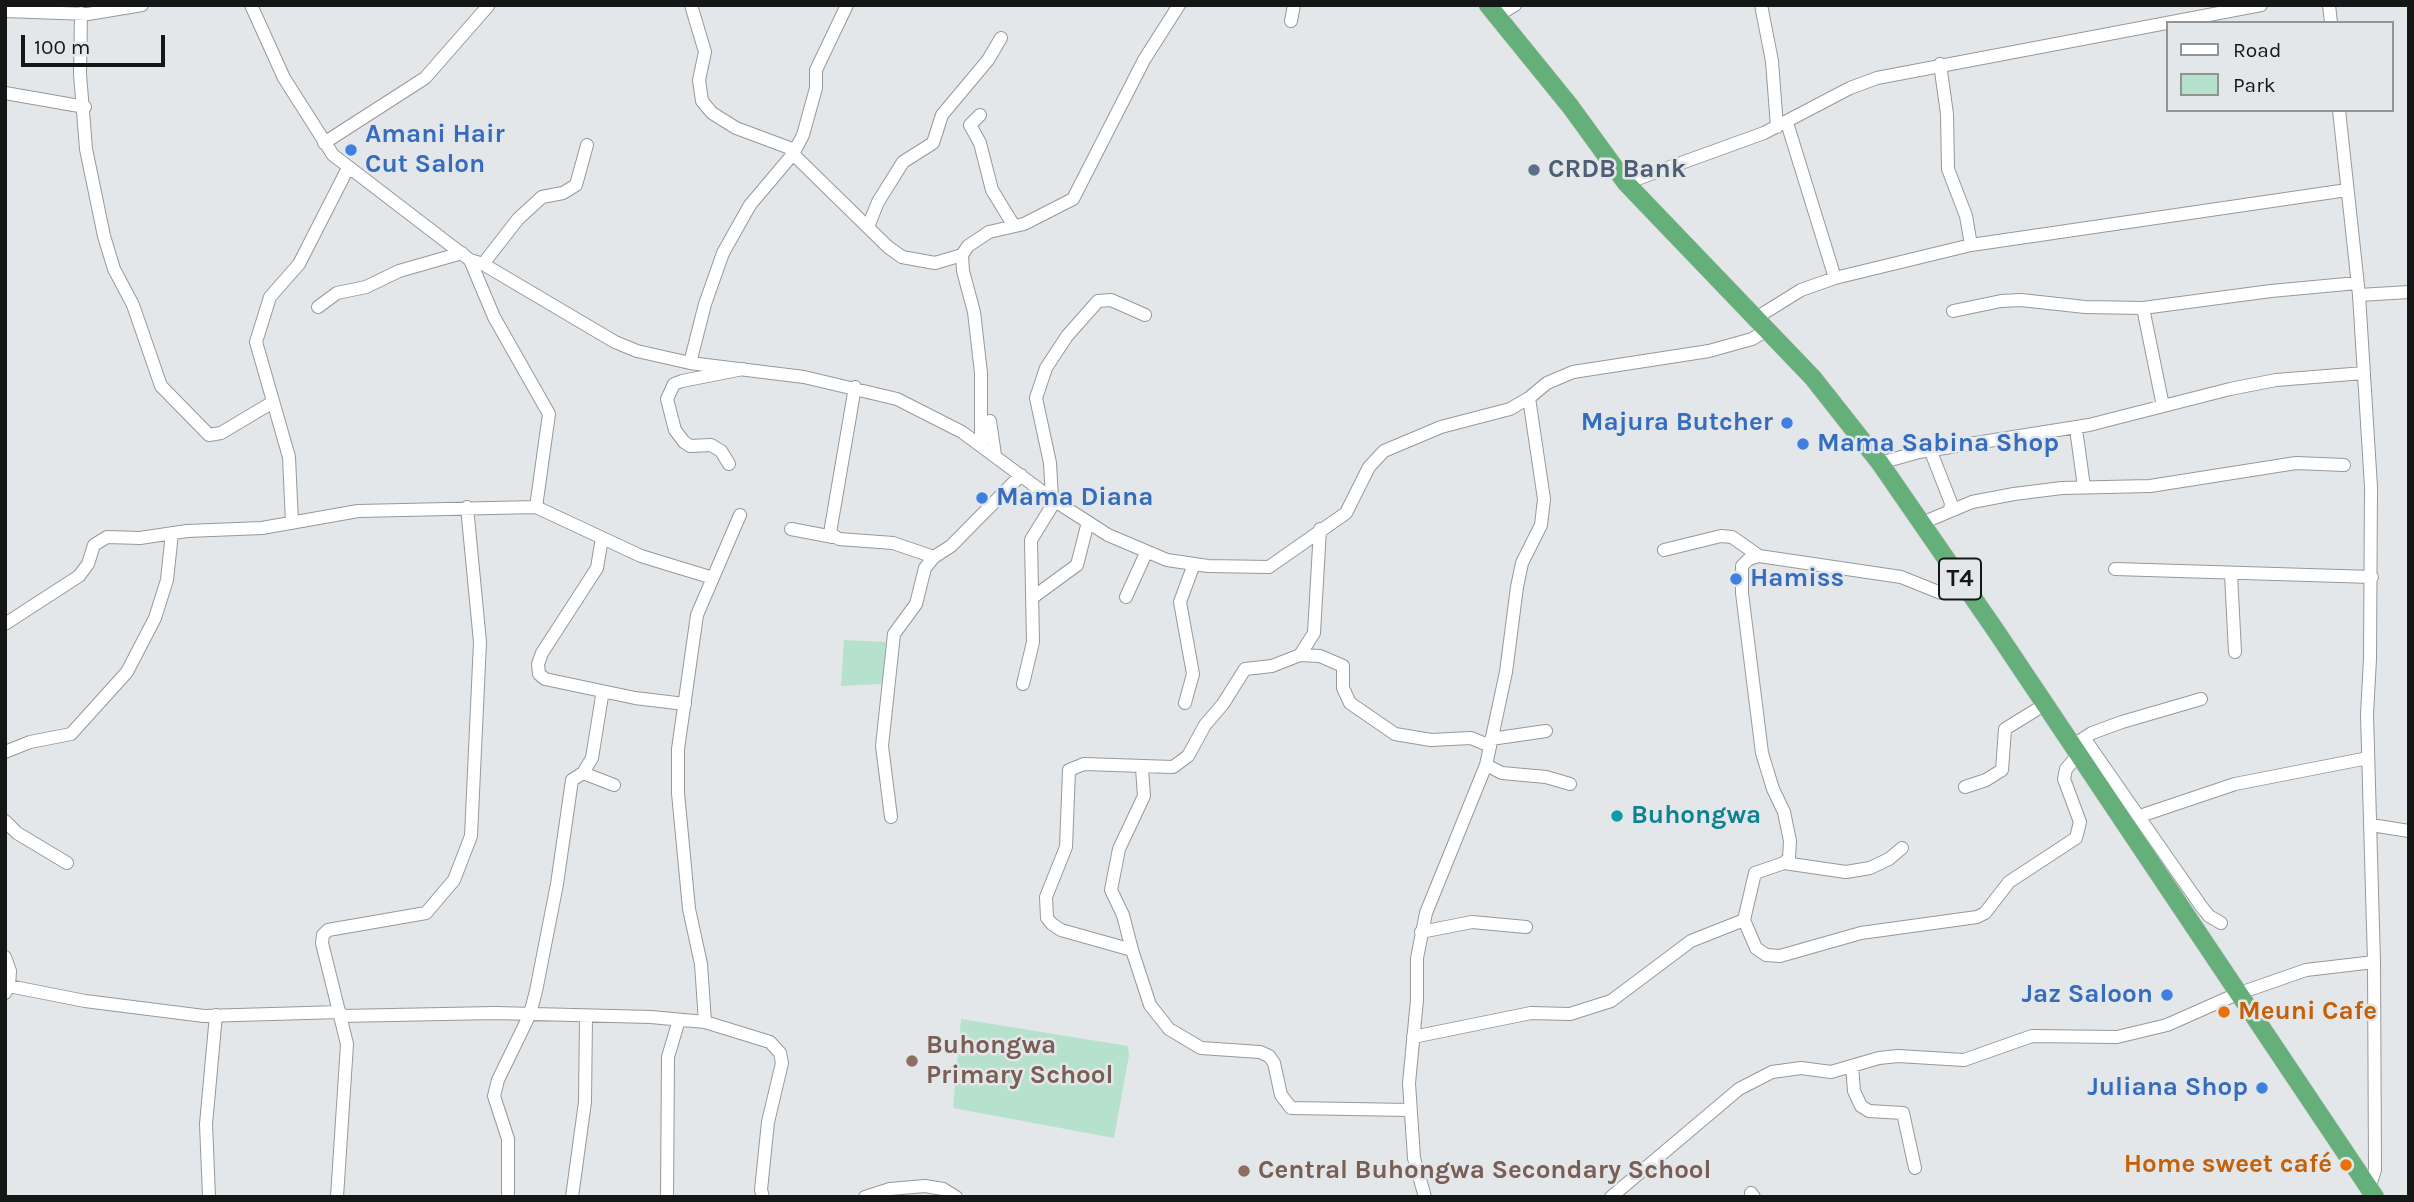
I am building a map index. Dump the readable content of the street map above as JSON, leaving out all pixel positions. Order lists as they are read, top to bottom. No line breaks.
{"streets":{"highway":["T4"]},"places":["Amani Hair Cut Salon","CRDB Bank","Majura Butcher","Mama Sabina Shop","Mama Diana","Hamiss","Buhongwa","Jaz Saloon","Meuni Cafe","Buhongwa Primary School","Juliana Shop","Home sweet café","Central Buhongwa Secondary School"],"legend":["Road","Park"],"scale_bar":"100 m"}
